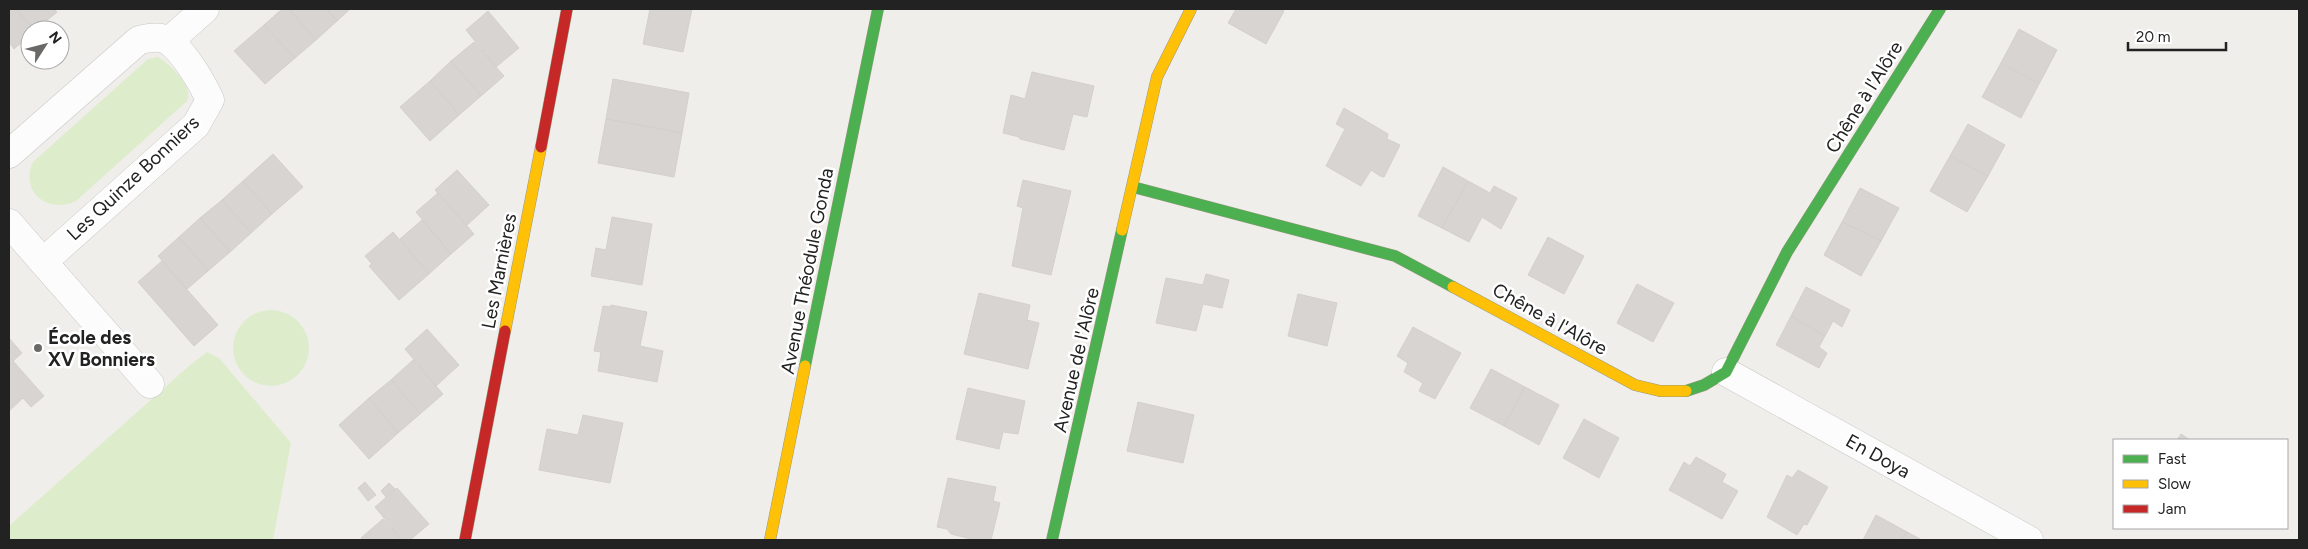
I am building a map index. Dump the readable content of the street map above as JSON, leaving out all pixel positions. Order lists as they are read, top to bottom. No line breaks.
{"streets":{"street":["Chêne à l'Alôre","Les Quinze Bonniers","Les Marnières","Avenue Théodule Gonda","Avenue de l'Alôre","En Doya"]},"crossings":[["Chêne à l'Alôre","Avenue de l'Alôre"],["Chêne à l'Alôre","En Doya"]],"places":["École des XV Bonniers"],"legend":["Fast","Slow","Jam"],"scale_bar":"20 m","north":"top right"}
